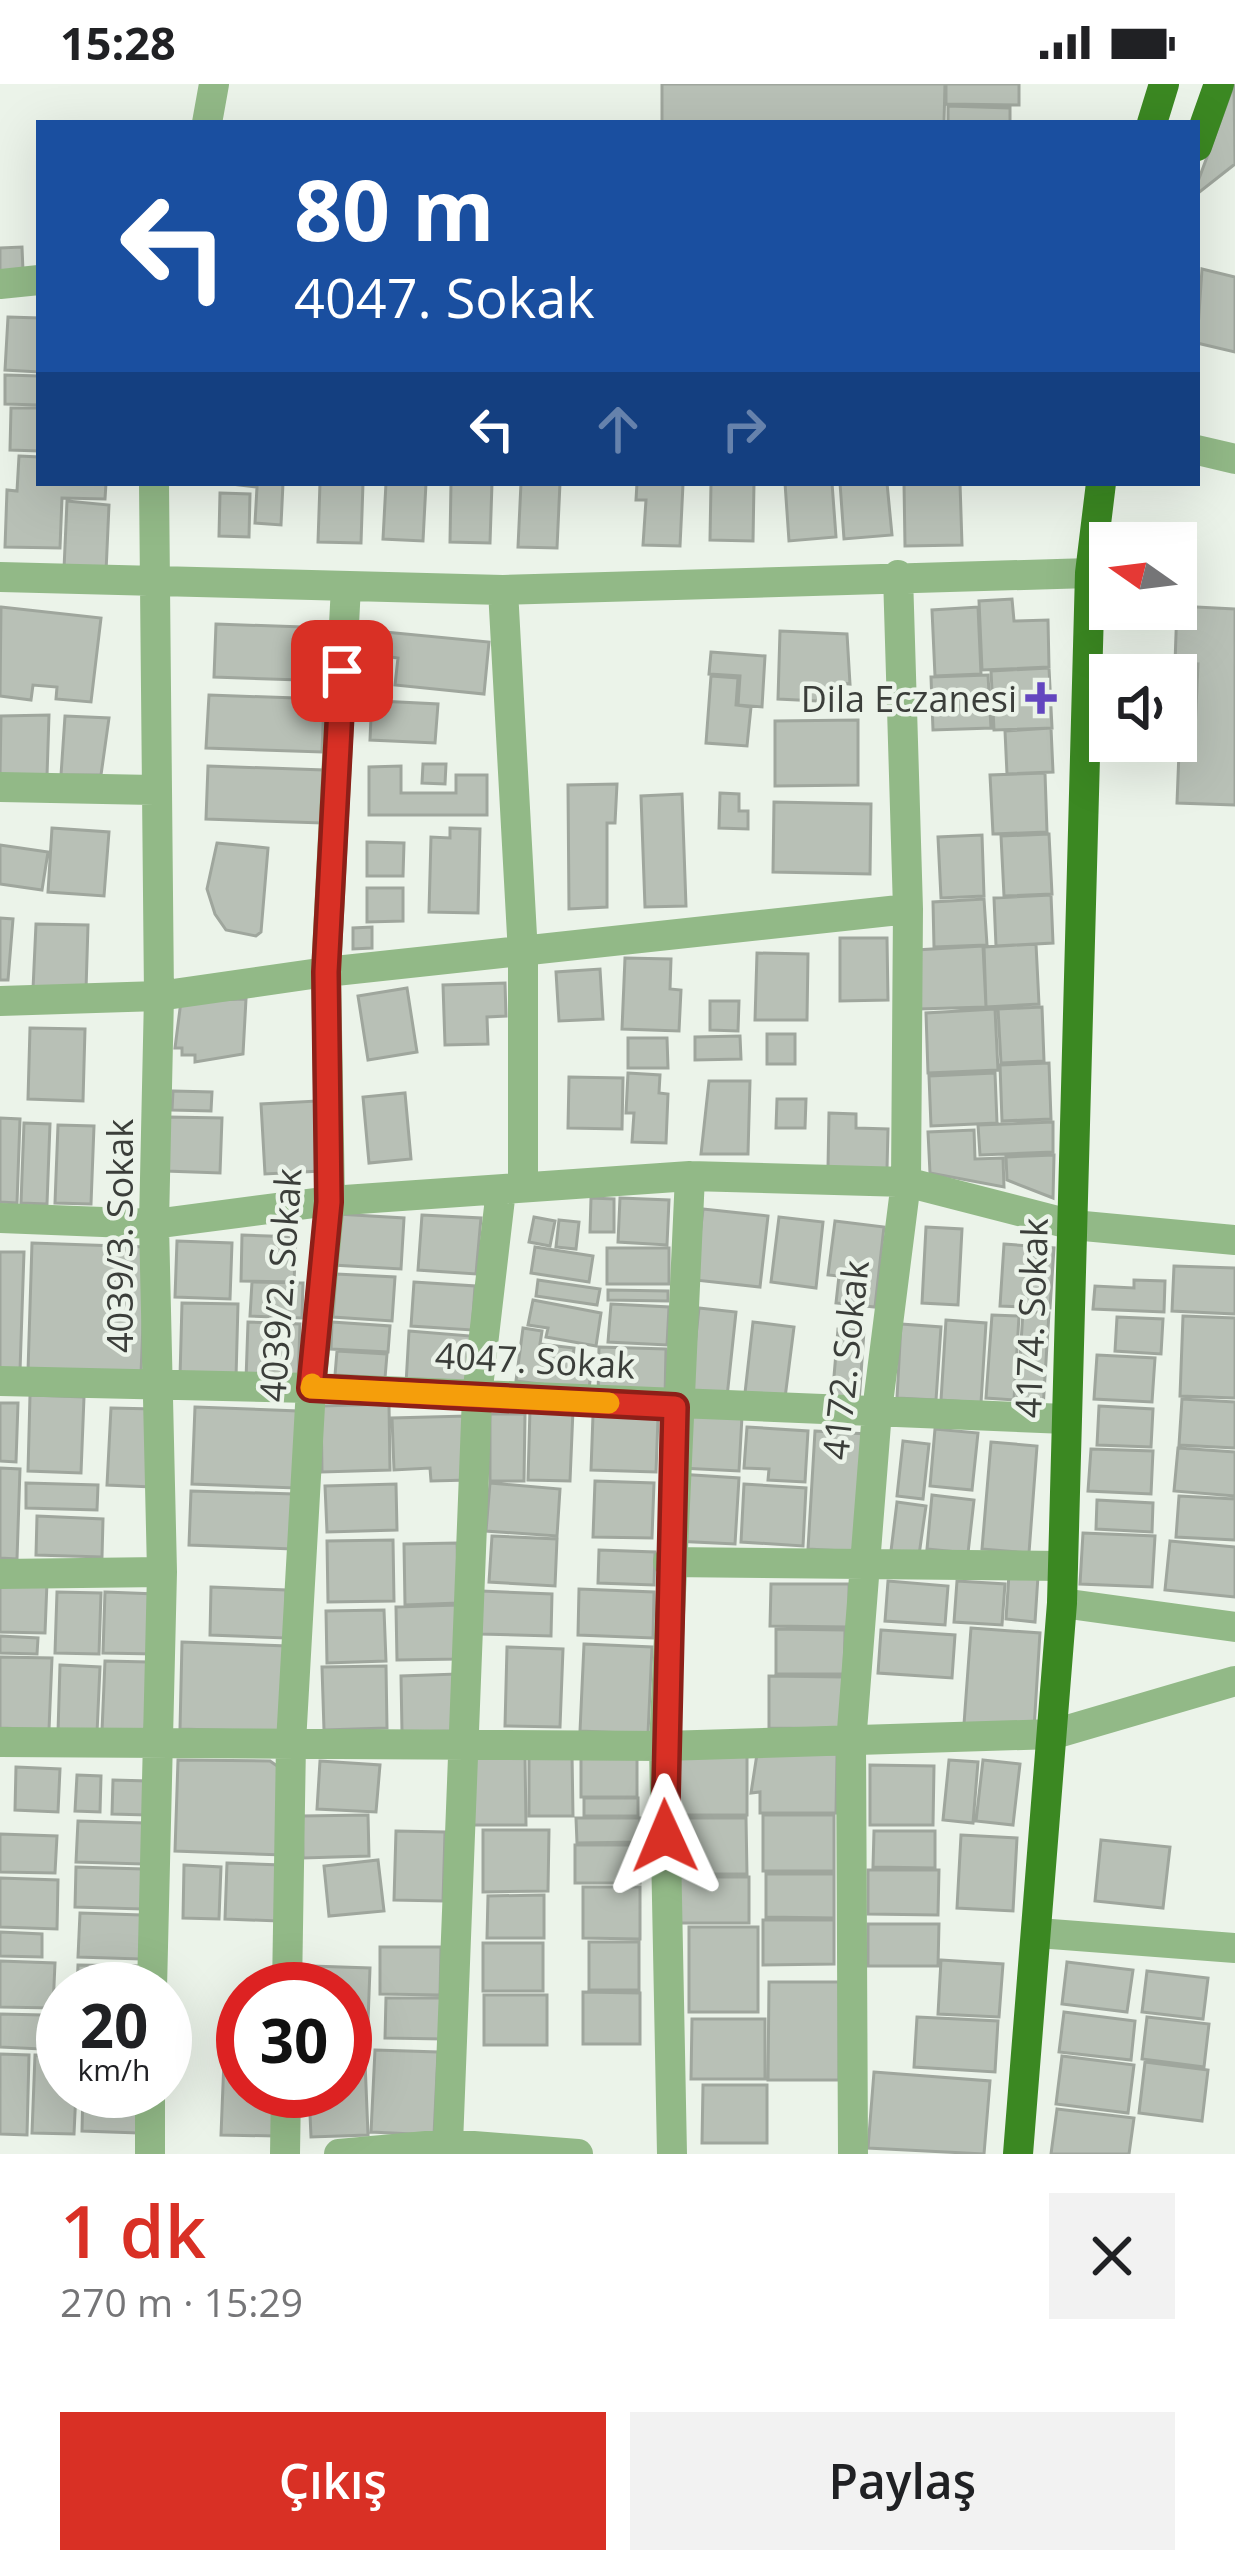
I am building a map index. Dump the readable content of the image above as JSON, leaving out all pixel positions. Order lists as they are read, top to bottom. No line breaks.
{"streets":{"main road":["4174. Sokak"],"street":["4039/3. Sokak","4039/2. Sokak","4047. Sokak","4172. Sokak"]},"crossings":[["4039/3. Sokak","4047. Sokak"],["4039/2. Sokak","4047. Sokak"],["4174. Sokak","4047. Sokak"],["4047. Sokak","4172. Sokak"]],"places":{"health":["Dila Eczanesi"]},"north":"left","page":{"status":"15:28","turn":["80 m","4047. Sokak"],"speed":"20 km/h","limit":"30","heading":["1 dk","270 m · 15:29"],"buttons":["Çıkış","Paylaş"]}}
